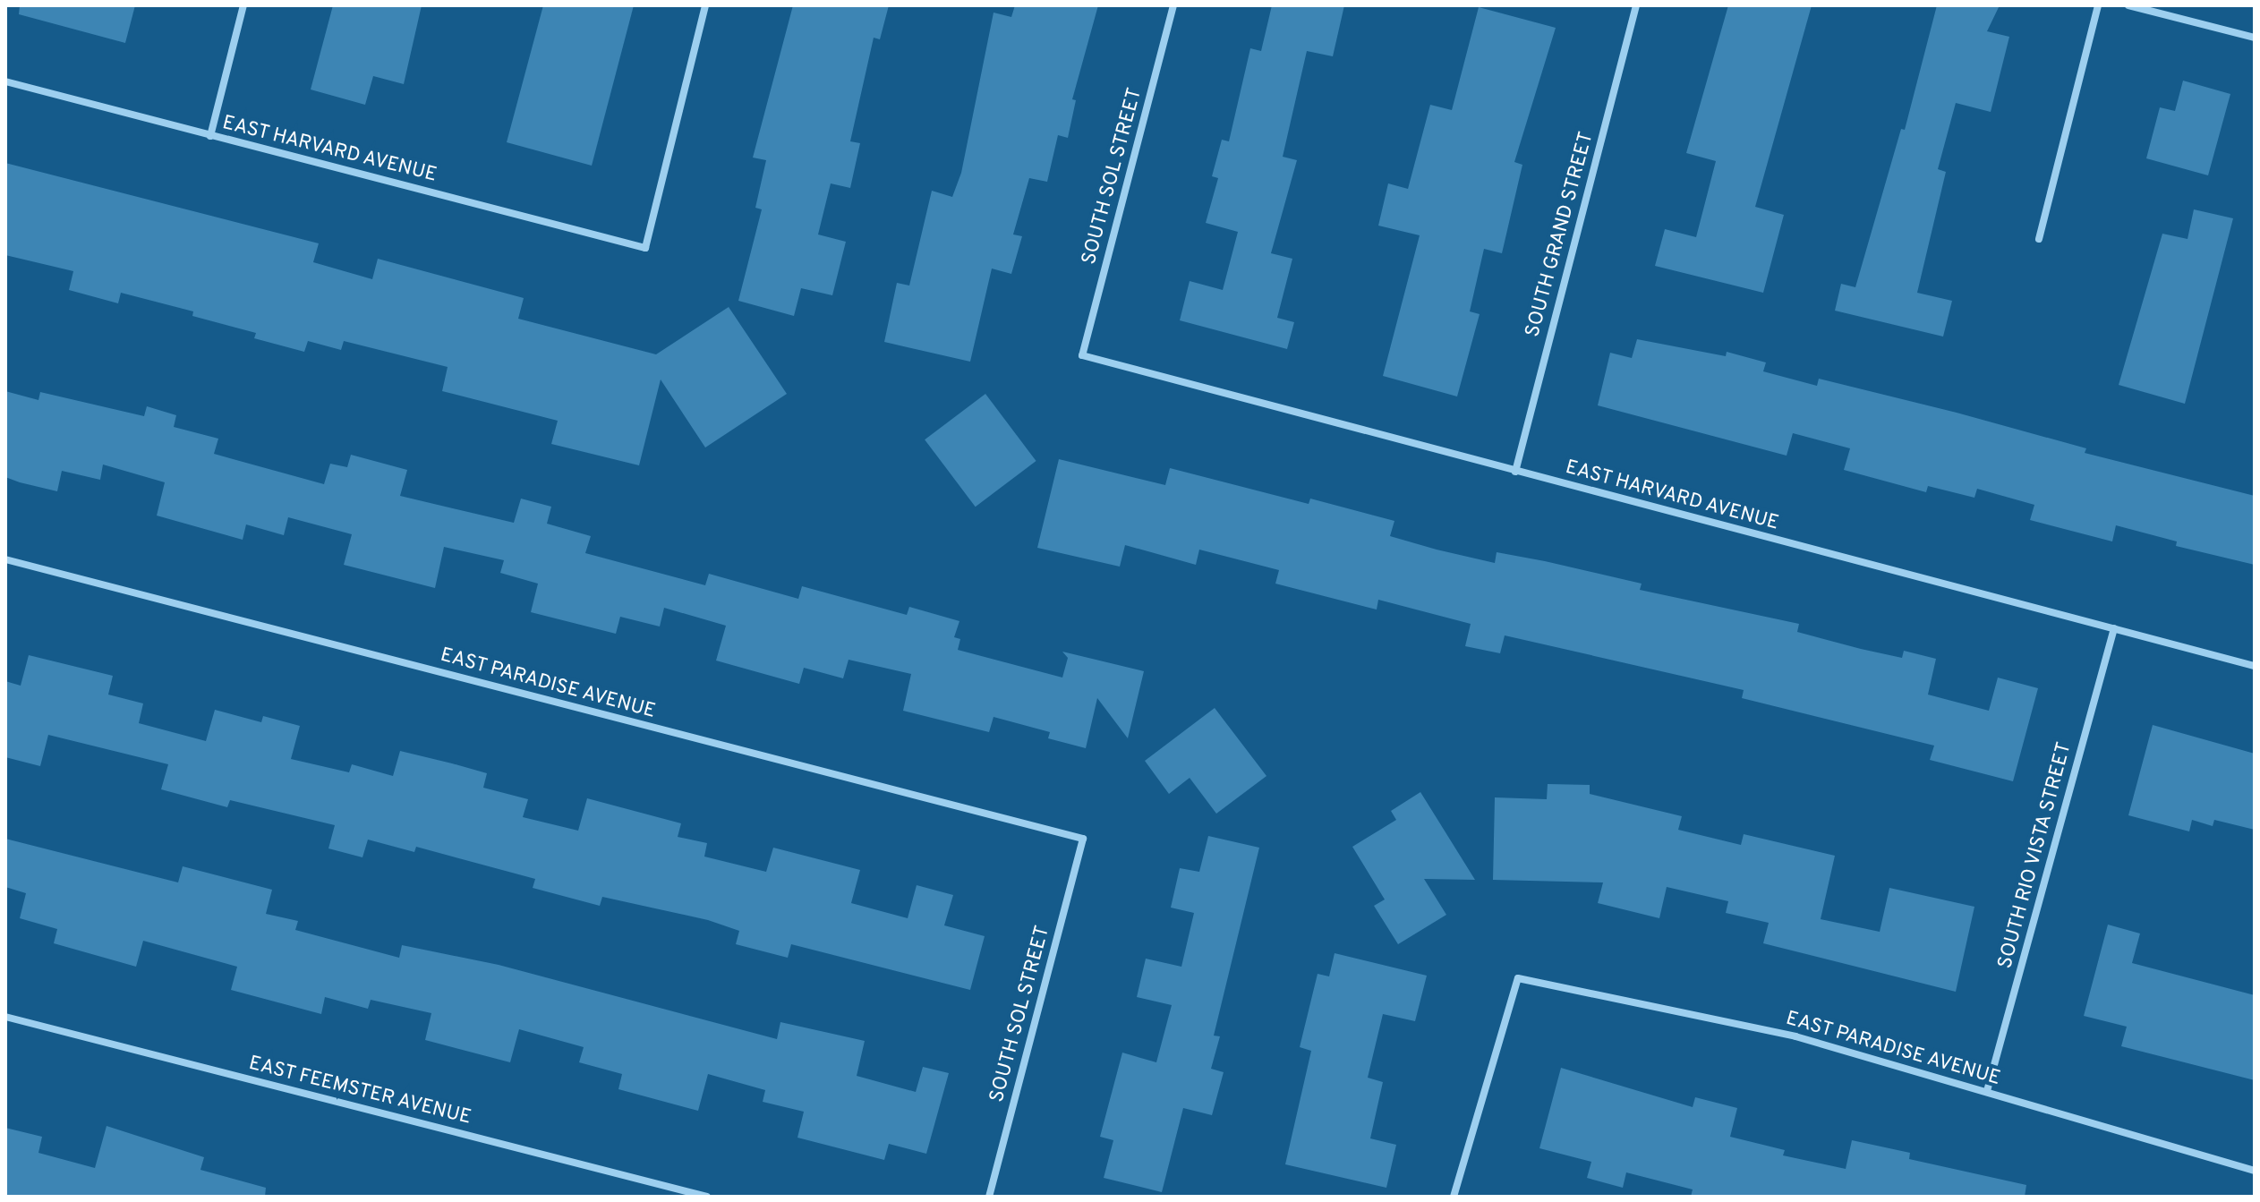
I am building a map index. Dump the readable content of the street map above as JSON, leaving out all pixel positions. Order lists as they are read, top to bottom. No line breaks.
{"streets":{"street":["EAST HARVARD AVENUE","SOUTH SOL STREET","SOUTH GRAND STREET","EAST PARADISE AVENUE","SOUTH RIO VISTA STREET","EAST FEEMSTER AVENUE"]},"crossings":[["EAST HARVARD AVENUE","SOUTH SOL STREET"],["EAST HARVARD AVENUE","SOUTH GRAND STREET"],["EAST HARVARD AVENUE","SOUTH RIO VISTA STREET"],["SOUTH SOL STREET","EAST PARADISE AVENUE"],["EAST PARADISE AVENUE","SOUTH RIO VISTA STREET"]]}
